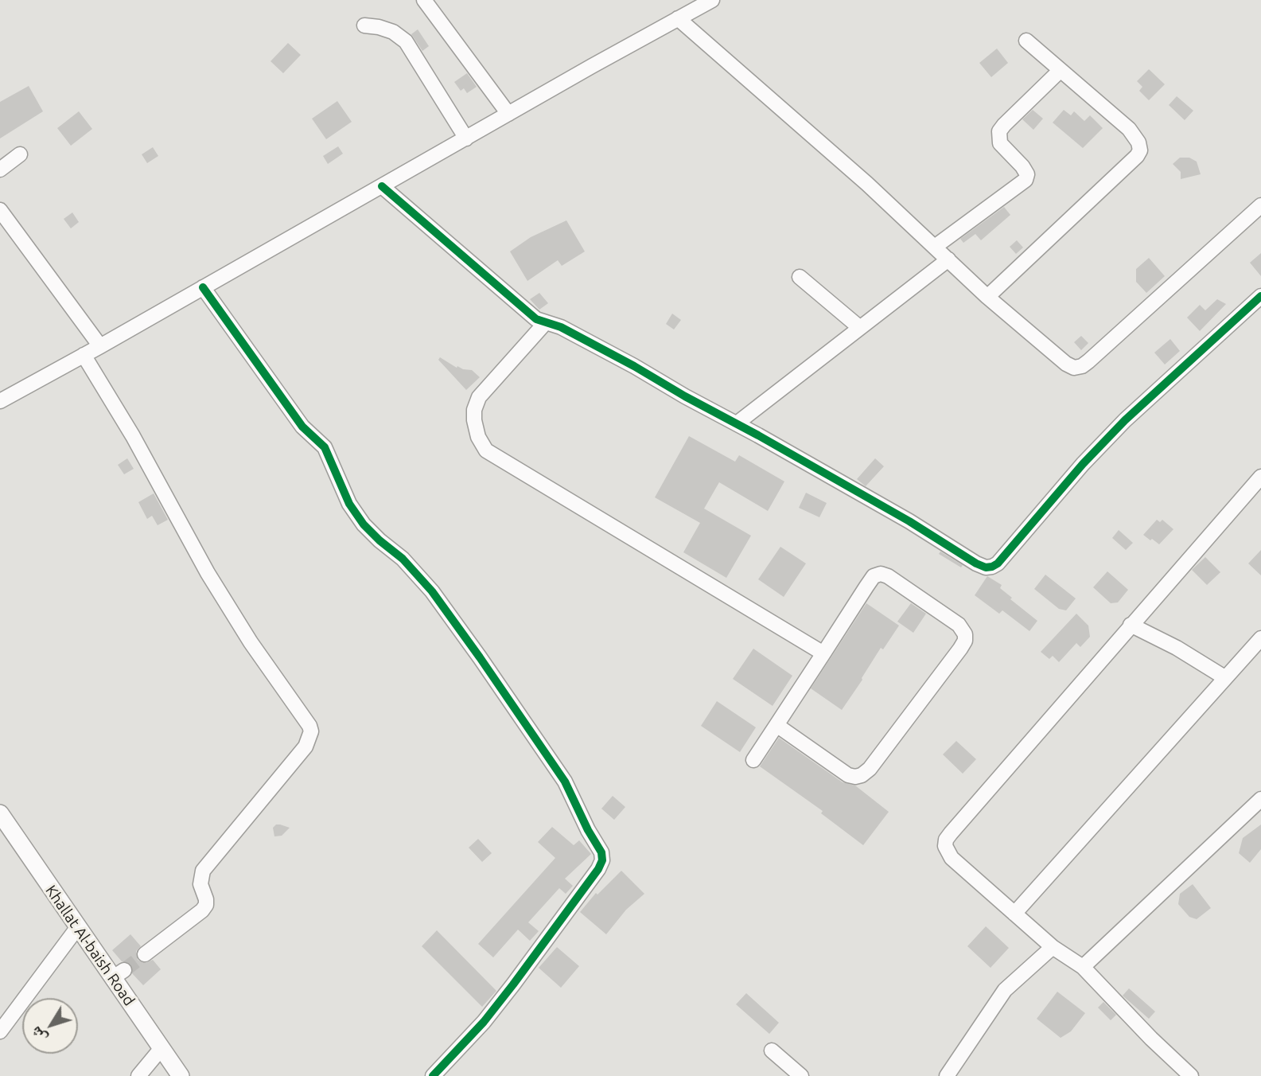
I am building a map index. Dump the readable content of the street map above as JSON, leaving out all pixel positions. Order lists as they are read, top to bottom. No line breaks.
{"streets":{"street":["Khallat Al-baish Road"]},"north":"bottom left"}
